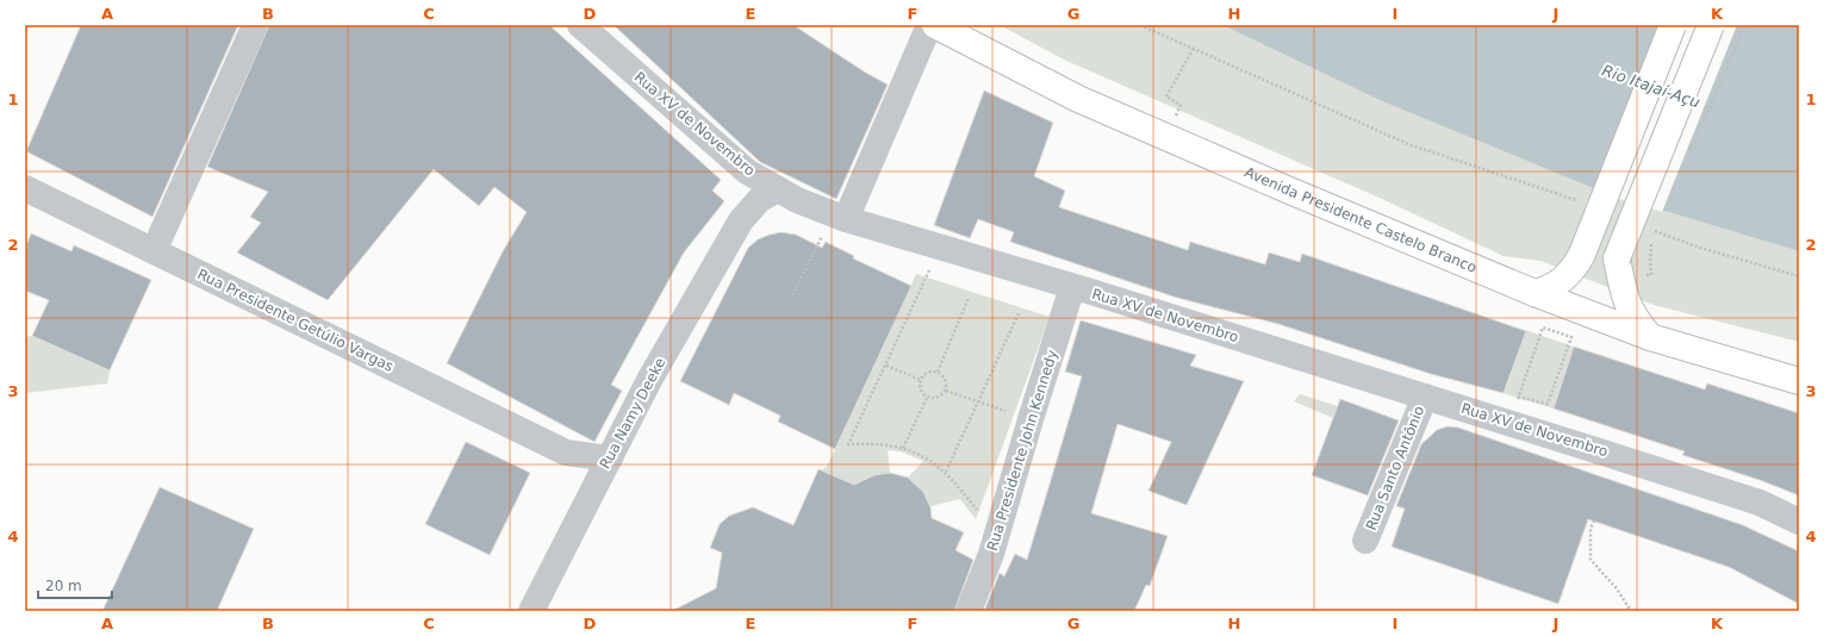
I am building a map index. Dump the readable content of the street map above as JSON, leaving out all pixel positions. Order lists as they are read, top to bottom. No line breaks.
{"streets":{"main road":["Avenida Presidente Castelo Branco"],"street":["Rua XV de Novembro","Rua Presidente Getúlio Vargas","Rua Namy Deeke","Rua Presidente John Kennedy","Rua Santo Antônio"]},"crossings":[["Rua XV de Novembro","Rua Namy Deeke"],["Rua XV de Novembro","Rua Presidente John Kennedy"],["Rua XV de Novembro","Rua Santo Antônio"],["Rua Presidente Getúlio Vargas","Rua Namy Deeke"]],"water":["Rio Itajaí-Açu"],"scale_bar":"20 m","grid":{"columns":["A","B","C","D","E","F","G","H","I","J","K"],"rows":["1","2","3","4"]}}
